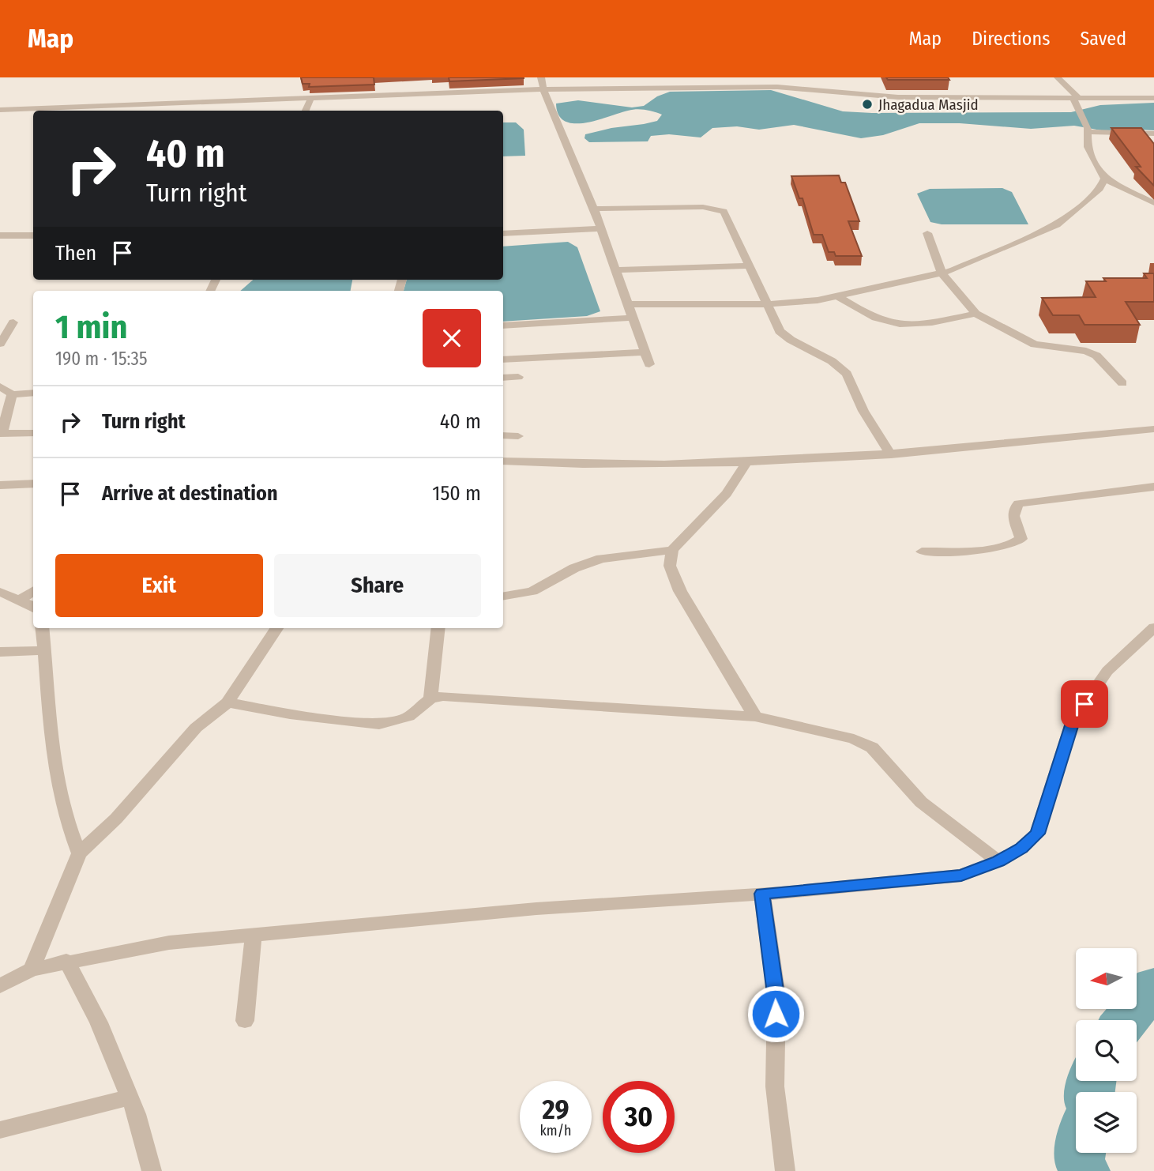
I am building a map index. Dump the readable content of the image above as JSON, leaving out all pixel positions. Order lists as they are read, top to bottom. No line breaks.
{"places":["Jhagadua Masjid"],"north":"left","page":{"header":"Map","nav":["Map","Directions","Saved"],"turn":["40 m","Turn right"],"then":"Then","heading":["1 min","190 m · 15:35"],"list":[{"name":"Turn right","value":"40 m"},{"name":"Arrive at destination","value":"150 m"}],"buttons":["Exit","Share"],"speed":"29 km/h","limit":"30"}}
